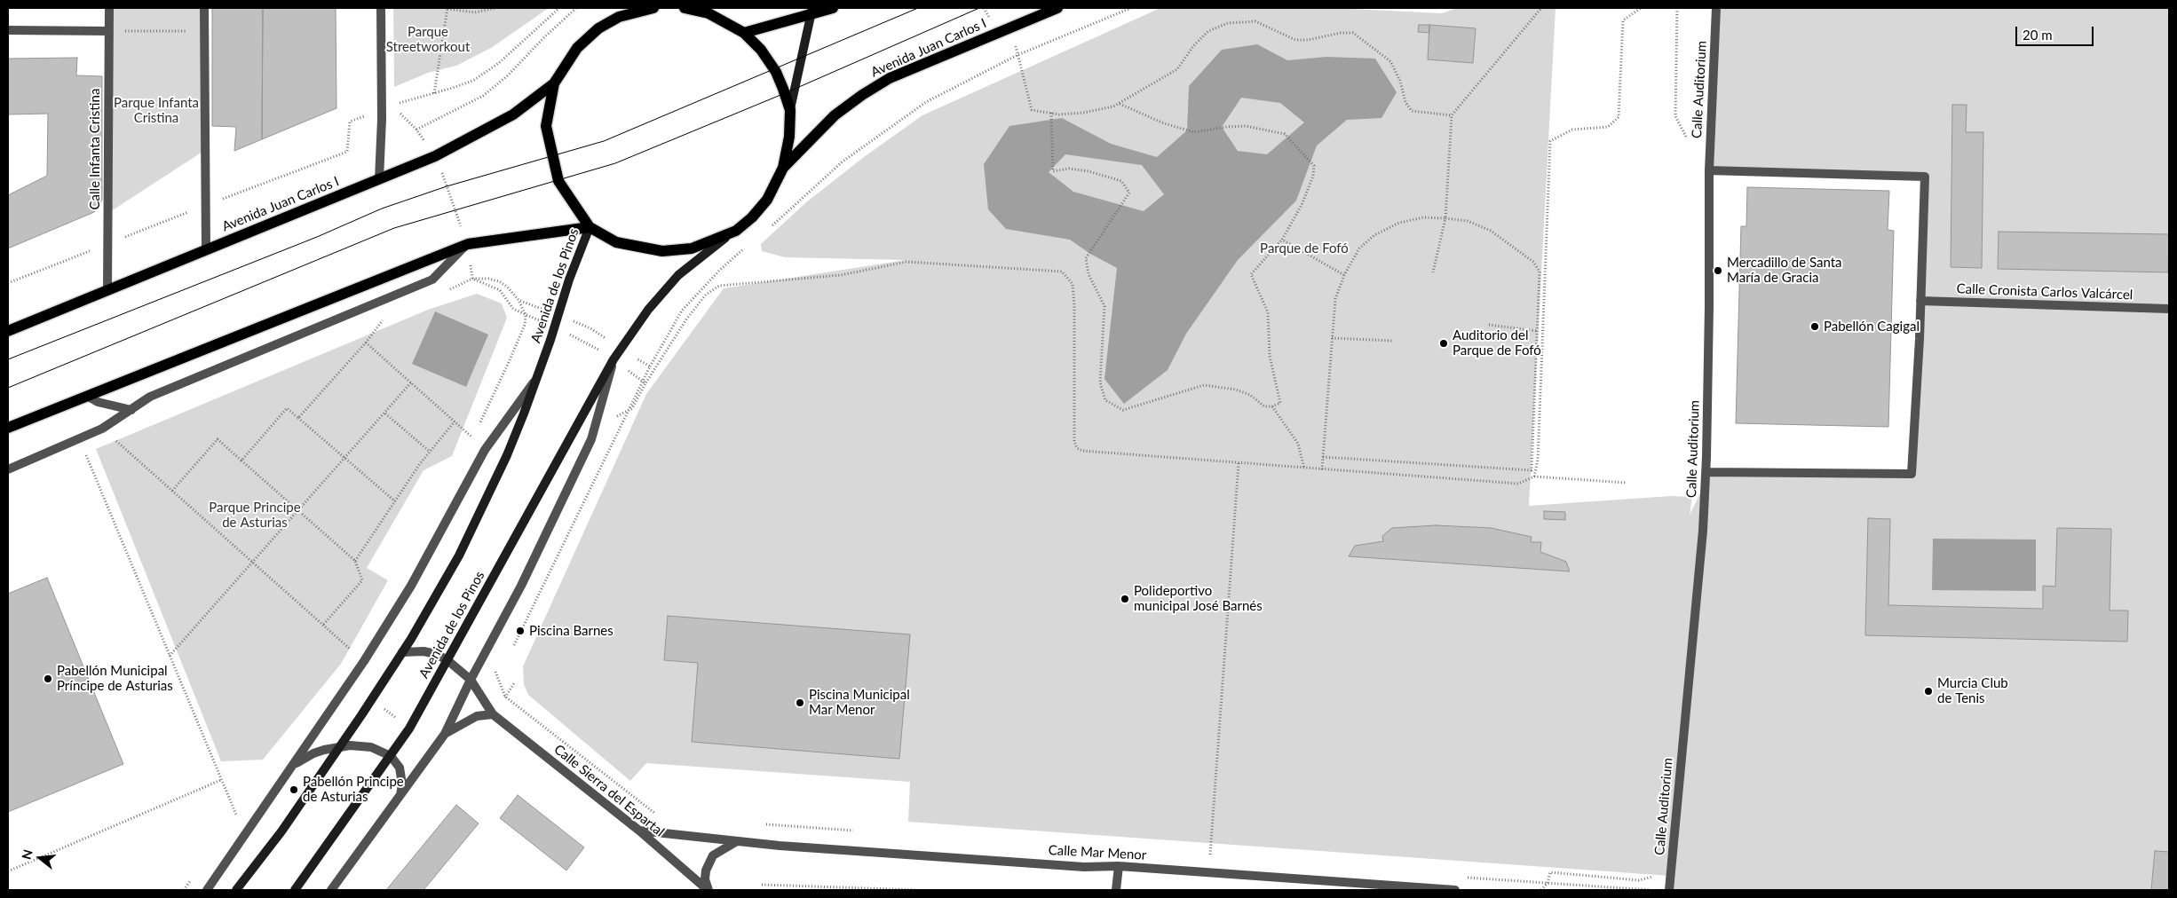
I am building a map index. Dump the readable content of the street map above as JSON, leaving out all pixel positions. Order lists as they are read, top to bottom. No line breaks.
{"streets":{"main road":["Avenida Juan Carlos I","Avenida de los Pinos"],"street":["Calle Auditorium","Calle Infanta Cristina","Calle Cronista Carlos Valcárcel","Calle Sierra del Espartal","Calle Mar Menor"]},"crossings":[["Avenida Juan Carlos I","Calle Infanta Cristina"],["Avenida de los Pinos","Calle Sierra del Espartal"],["Calle Sierra del Espartal","Calle Mar Menor"]],"parks":["Parque Streetworkout","Parque Infanta Cristina","Parque de Fofó","Parque Principe de Asturias"],"places":["Mercadillo de Santa María de Gracia","Pabellón Cagigal","Auditorio del Parque de Fofó","Polideportivo municipal José Barnés","Piscina Barnes","Pabellón Municipal Príncipe de Asturias","Murcia Club de Tenis","Piscina Municipal Mar Menor","Pabellón Principe de Asturias"],"scale_bar":"20 m","north":"left"}
